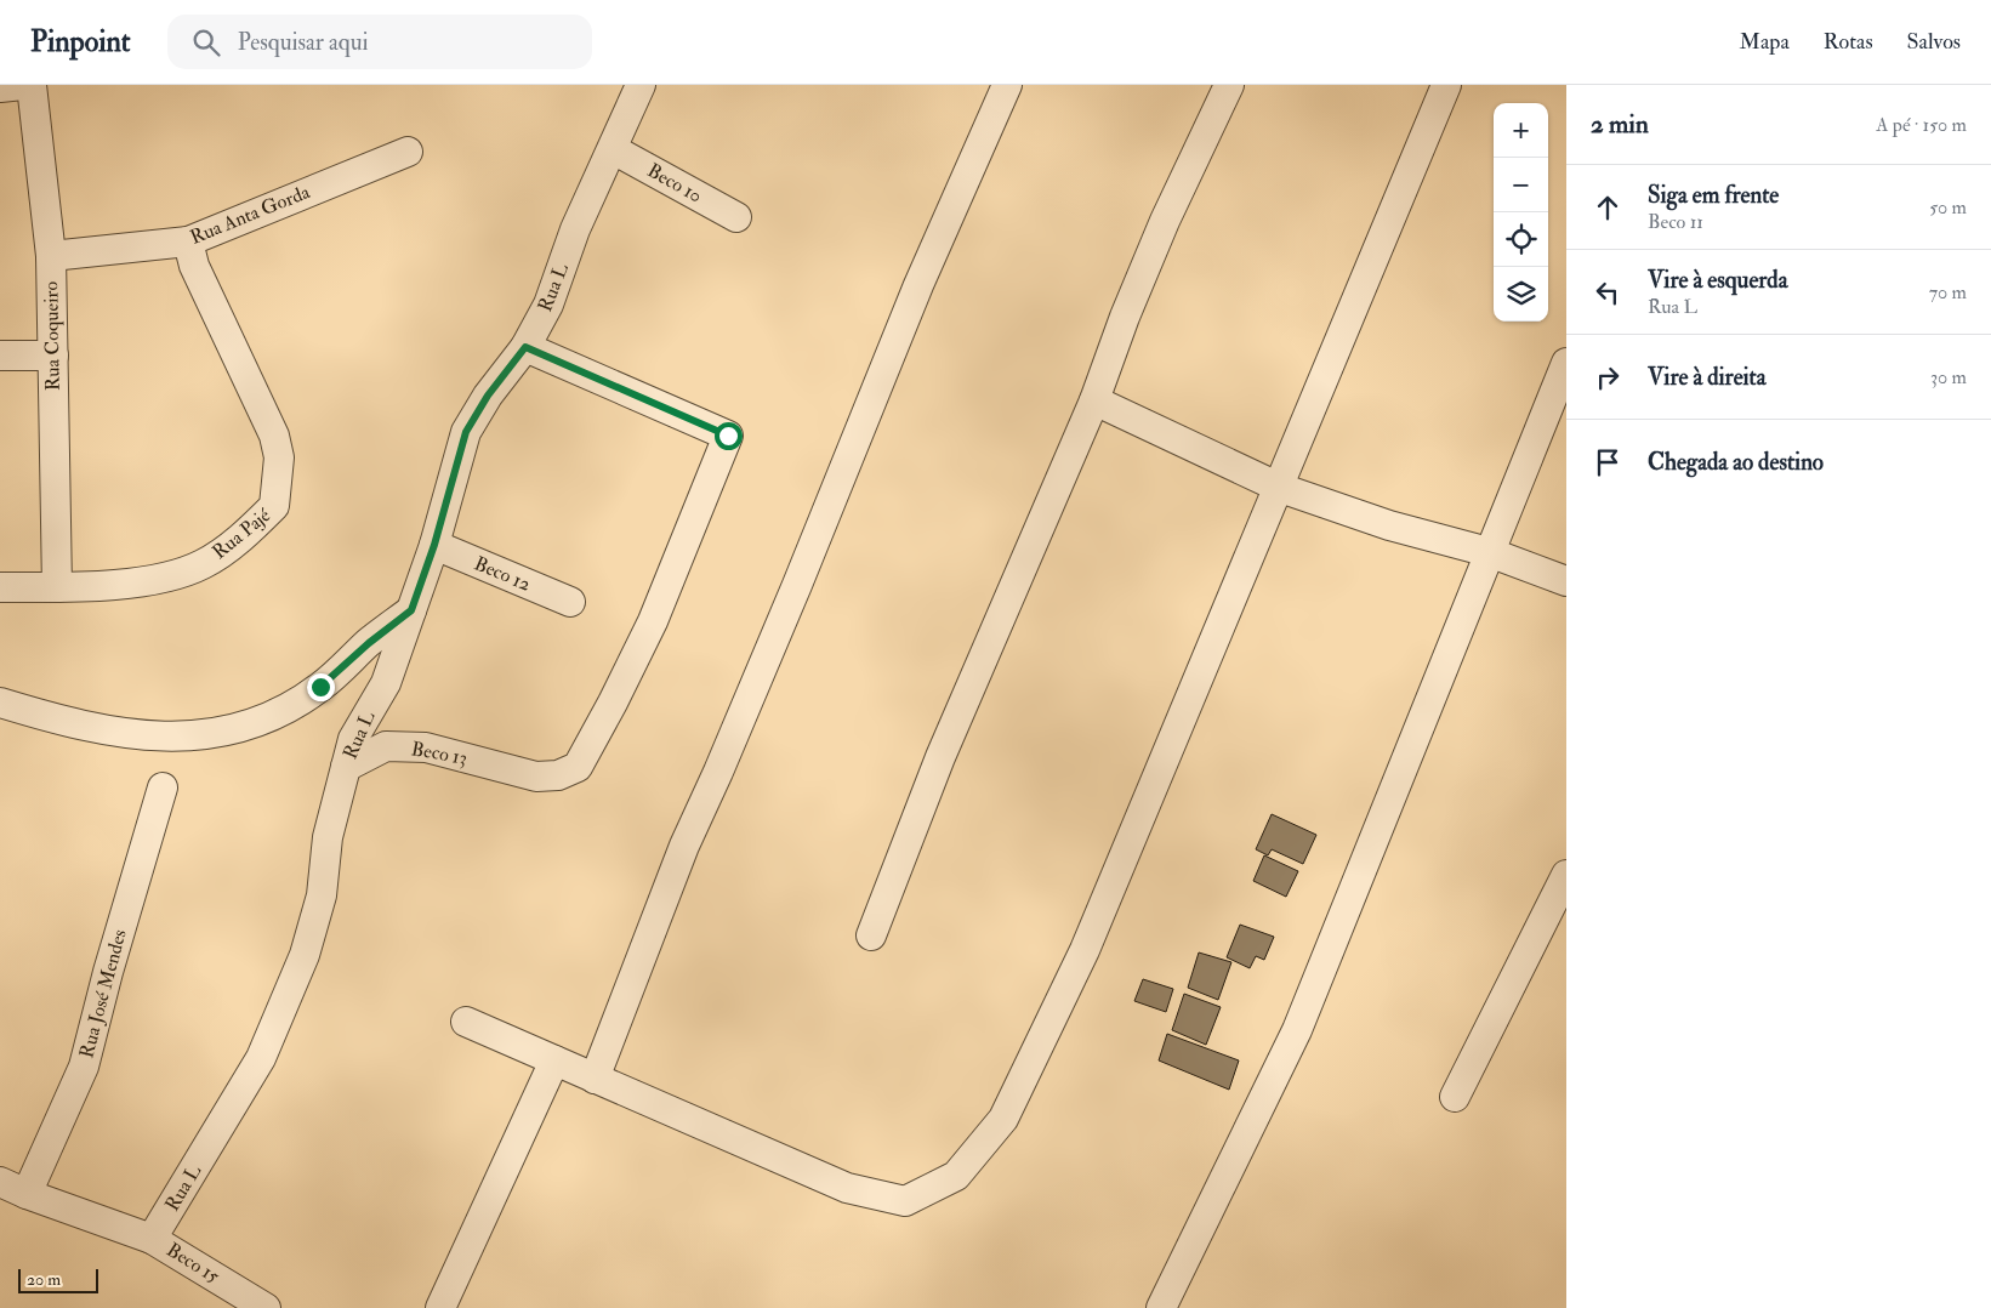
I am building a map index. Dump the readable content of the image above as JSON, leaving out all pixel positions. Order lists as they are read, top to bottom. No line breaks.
{"streets":{"street":["Beco 10","Rua Anta Gorda","Rua L","Rua Coqueiro","Rua Pajé","Beco 12","Beco 13","Rua José Mendes","Beco 15"]},"crossings":[["Beco 10","Rua L"],["Rua Anta Gorda","Rua Coqueiro"],["Rua Anta Gorda","Rua Pajé"],["Rua L","Beco 12"],["Rua L","Beco 13"],["Rua L","Beco 15"],["Rua Coqueiro","Rua Pajé"]],"scale_bar":"20 m","page":{"header":"Pinpoint","search":"Pesquisar aqui","nav":["Mapa","Rotas","Salvos"],"heading":["2 min","A pé · 150 m"],"map_buttons":["+","−"],"list":[["Siga em frente","Beco 11","50 m"],["Vire à esquerda","Rua L","70 m"],["Vire à direita","30 m"],"Chegada ao destino"],"scale":"20 m"}}
